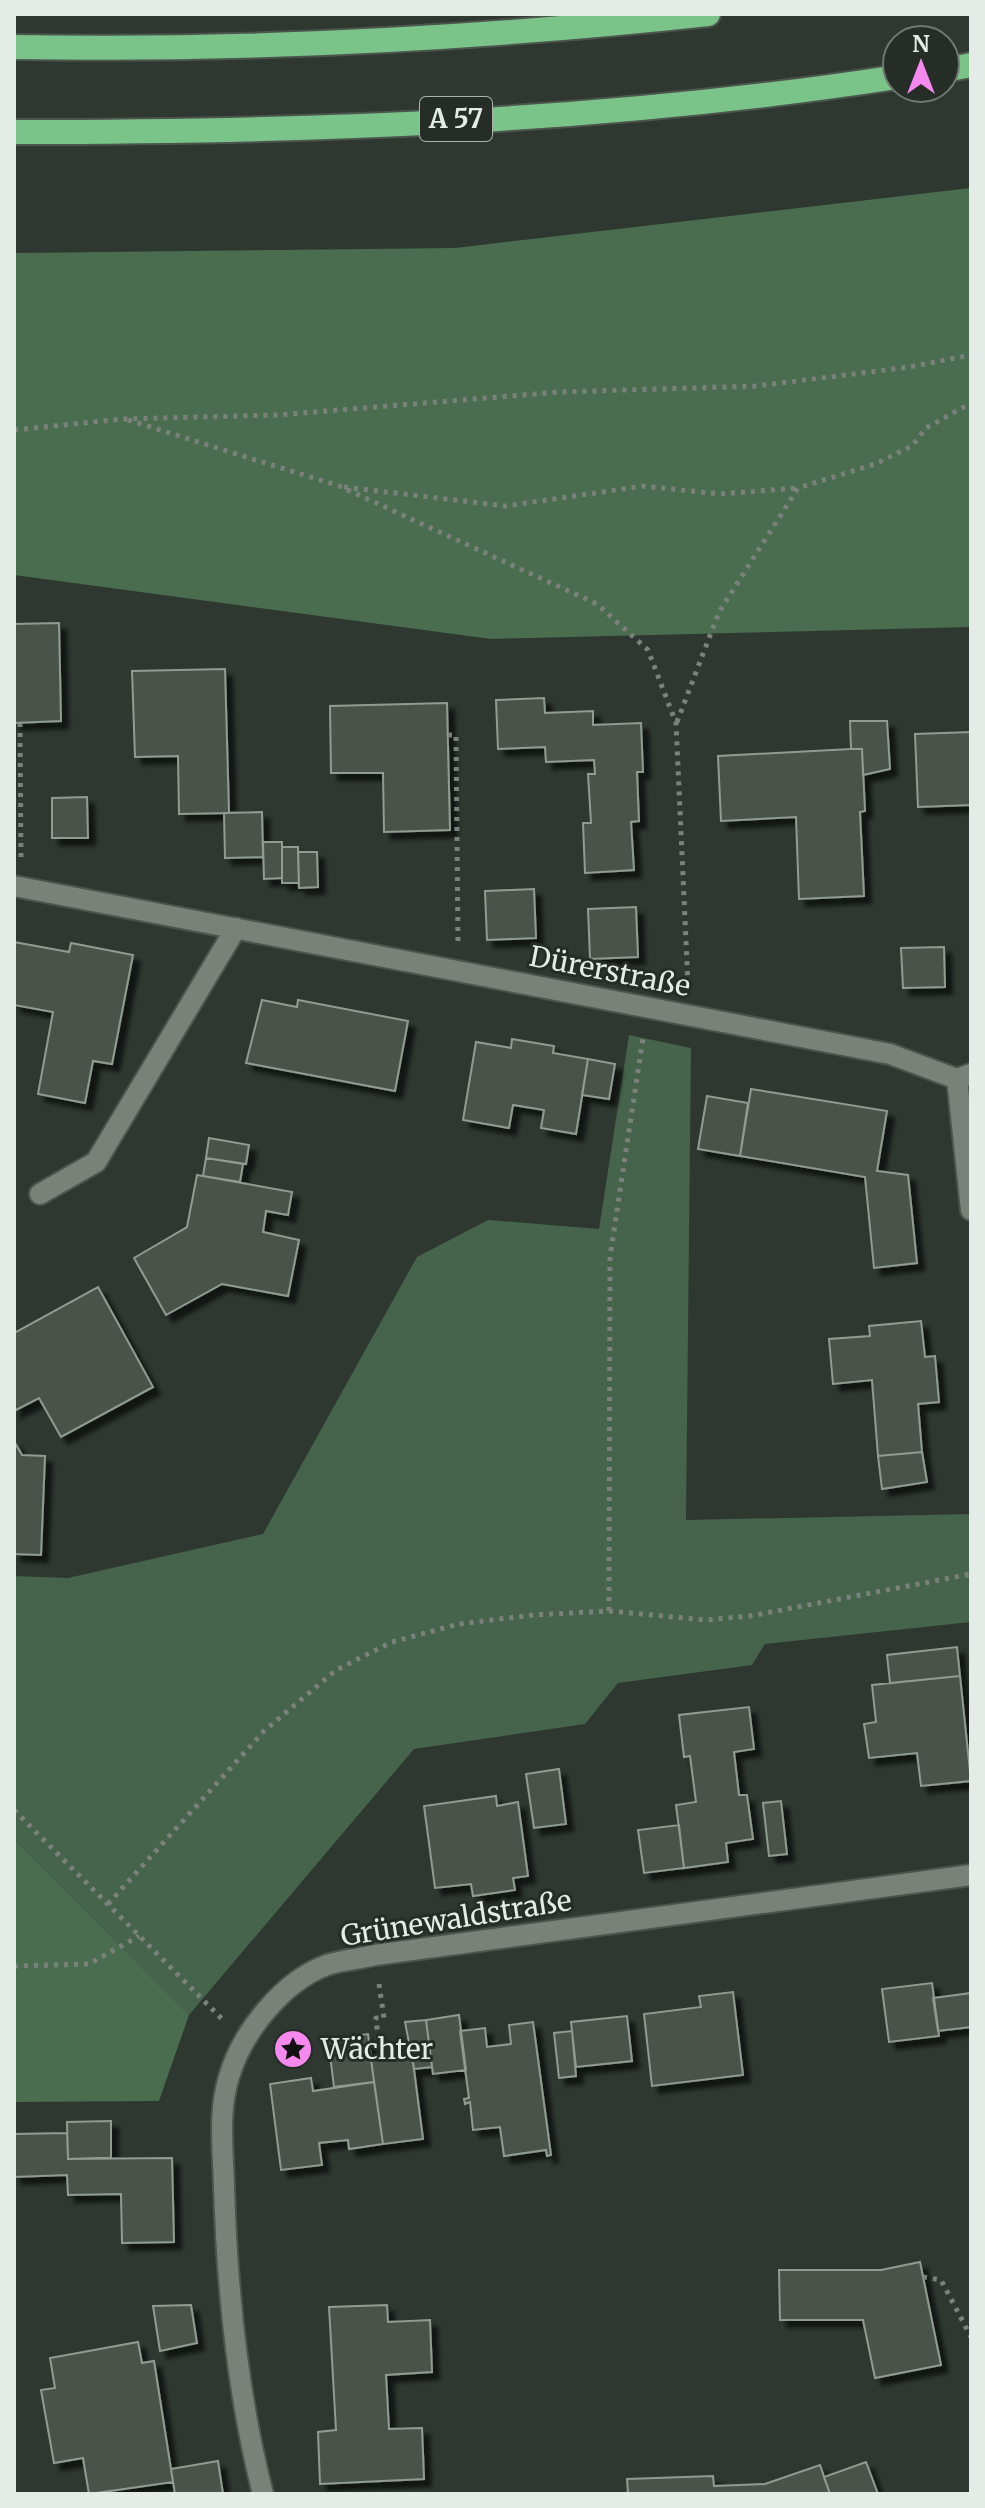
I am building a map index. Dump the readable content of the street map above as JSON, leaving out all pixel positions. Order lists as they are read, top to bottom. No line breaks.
{"streets":{"highway":["A 57"],"street":["Dürerstraße","Grünewaldstraße"]},"places":{"place":["Wächter"]},"north":"top"}
